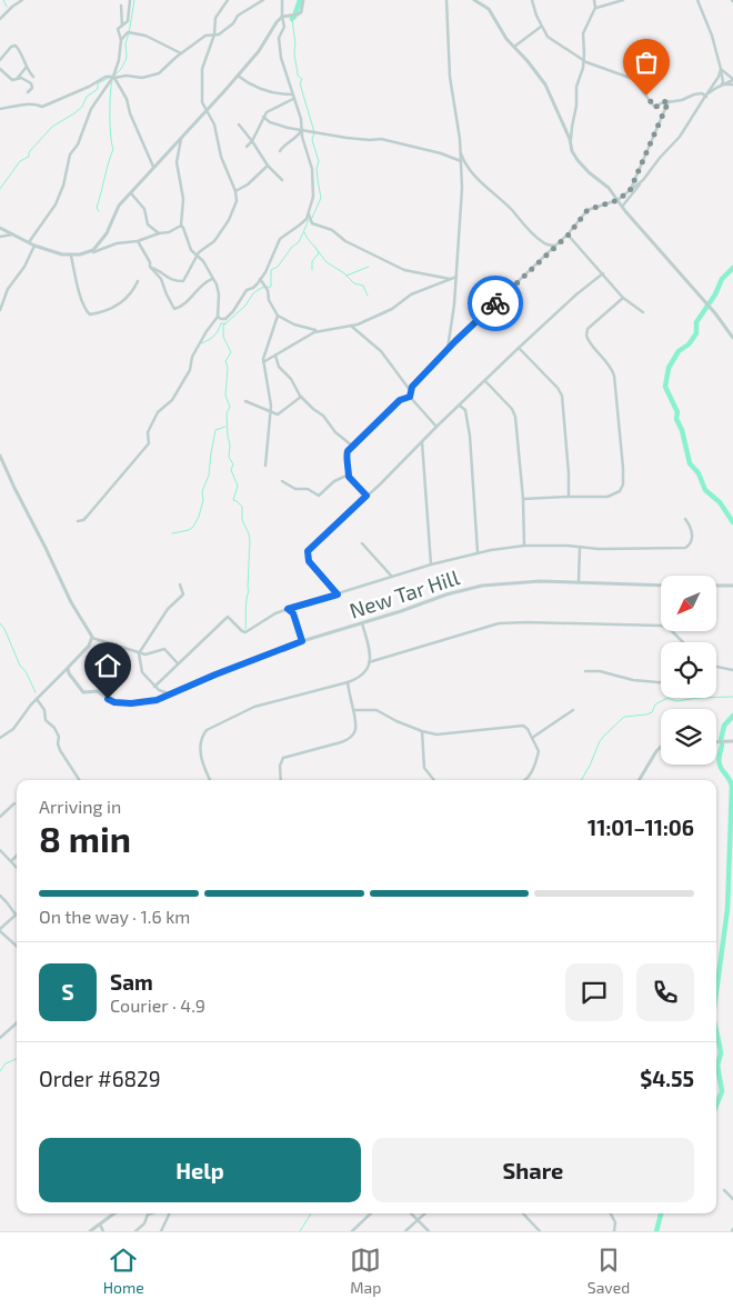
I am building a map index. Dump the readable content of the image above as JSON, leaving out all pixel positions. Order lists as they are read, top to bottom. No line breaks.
{"streets":{"street":["New Tar Hill"]},"north":"bottom left","page":{"heading":["8 min","Arriving in","11:01–11:06"],"panel":["Sam","Courier · 4.9","Order #6829","$4.55"],"bar":"On the way · 1.6 km","round":"S","buttons":["Help","Share"],"tabs":["Home","Map","Saved"]}}
